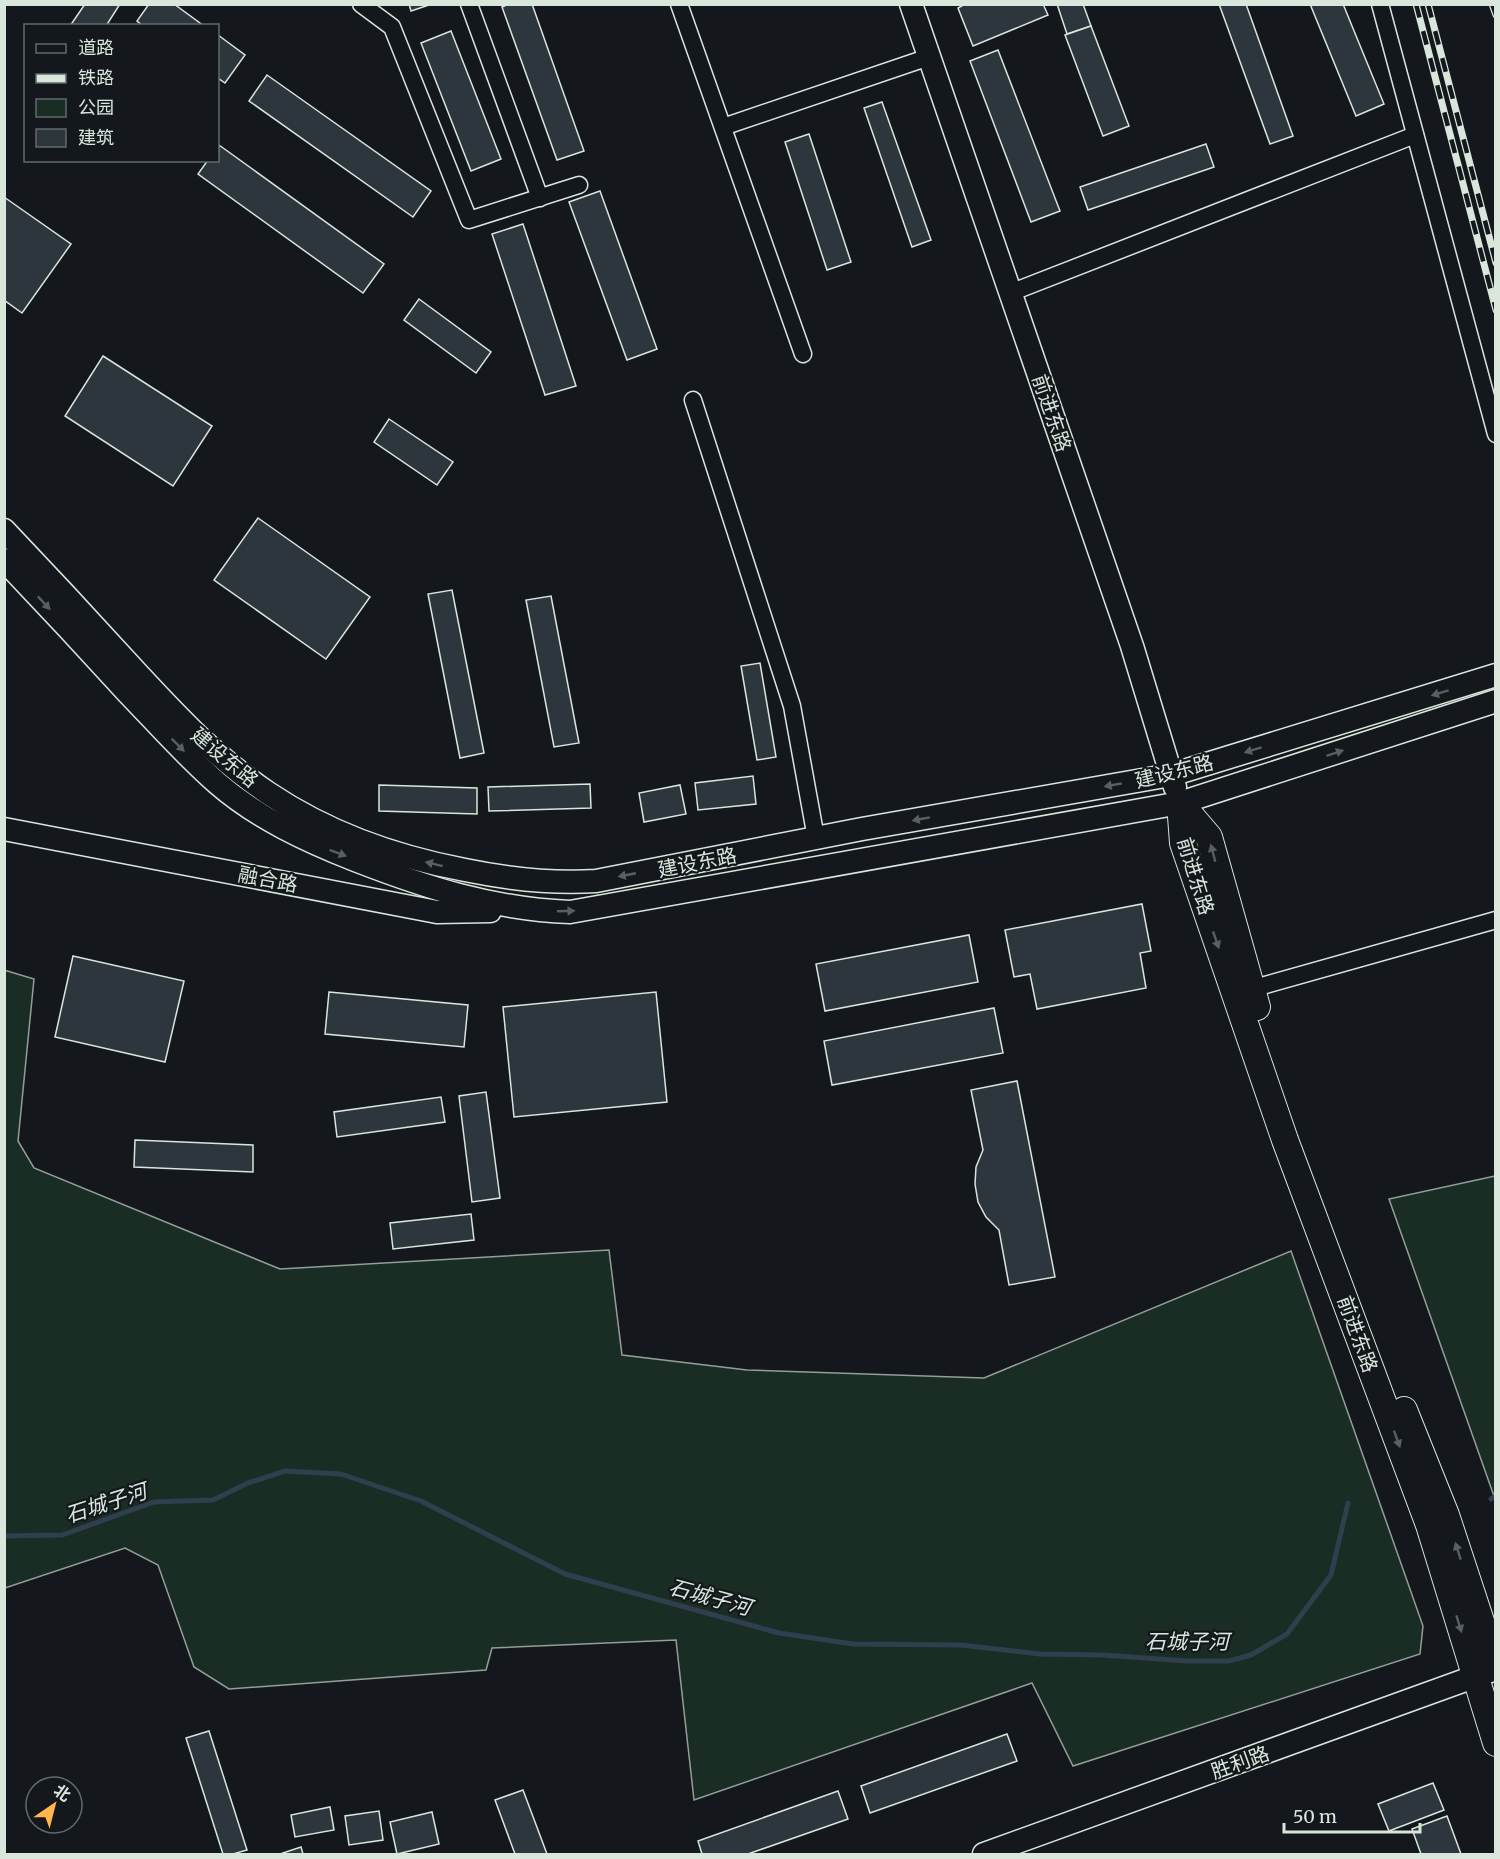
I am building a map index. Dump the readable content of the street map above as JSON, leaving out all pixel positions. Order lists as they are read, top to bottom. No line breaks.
{"streets":{"main road":["前进东路","建设东路","融合路","胜利路"]},"crossings":[["前进东路","建设东路"],["前进东路","胜利路"],["建设东路","融合路"]],"water":["石城子河"],"legend":["道路","铁路","公园","建筑"],"scale_bar":"50 m","north":"top right"}
